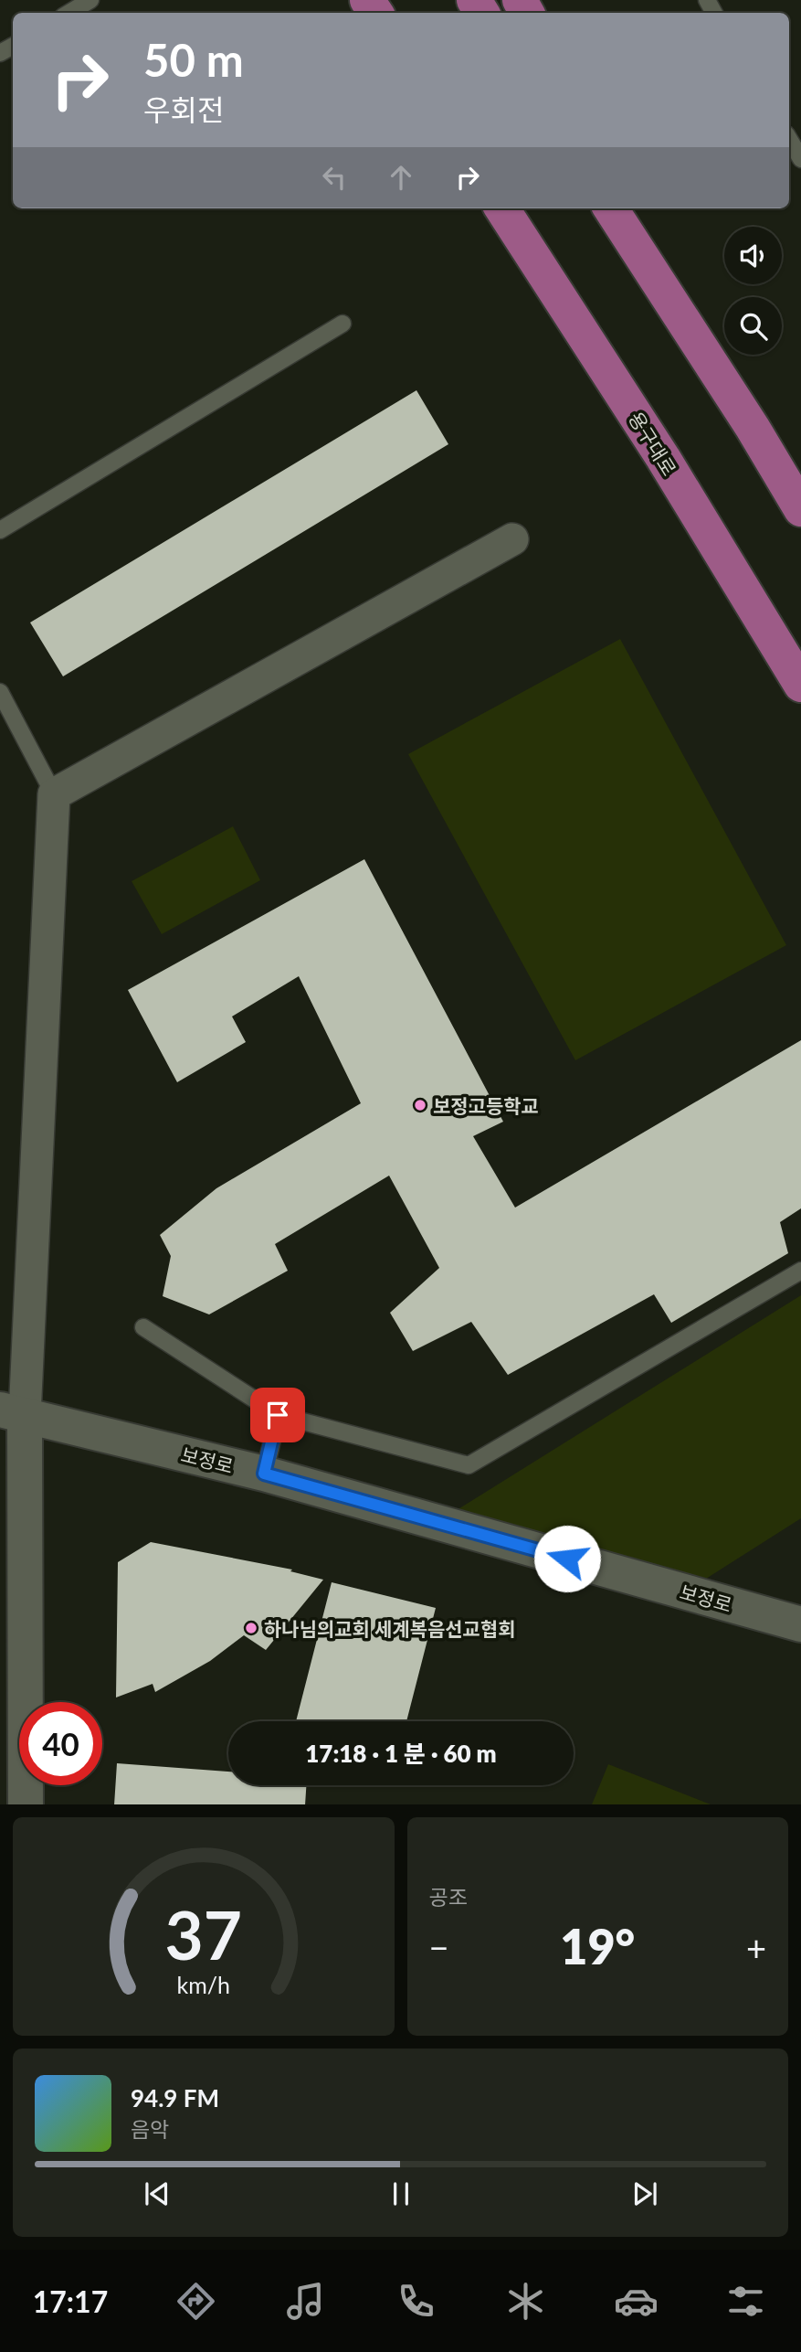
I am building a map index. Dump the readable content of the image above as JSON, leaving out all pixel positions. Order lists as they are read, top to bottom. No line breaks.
{"streets":{"main road":["용구대로"],"street":["보정로"]},"places":["보정고등학교","하나님의교회 세계복음선교협회"],"page":{"turn":["50 m","우회전"],"limit":"40","trip":"17:18 · 1 분 · 60 m","tile":"공조","heat":["−","19°","+"],"song":["94.9 FM","음악"],"tabs":"17:17","gauge":["37","km/h"]}}
